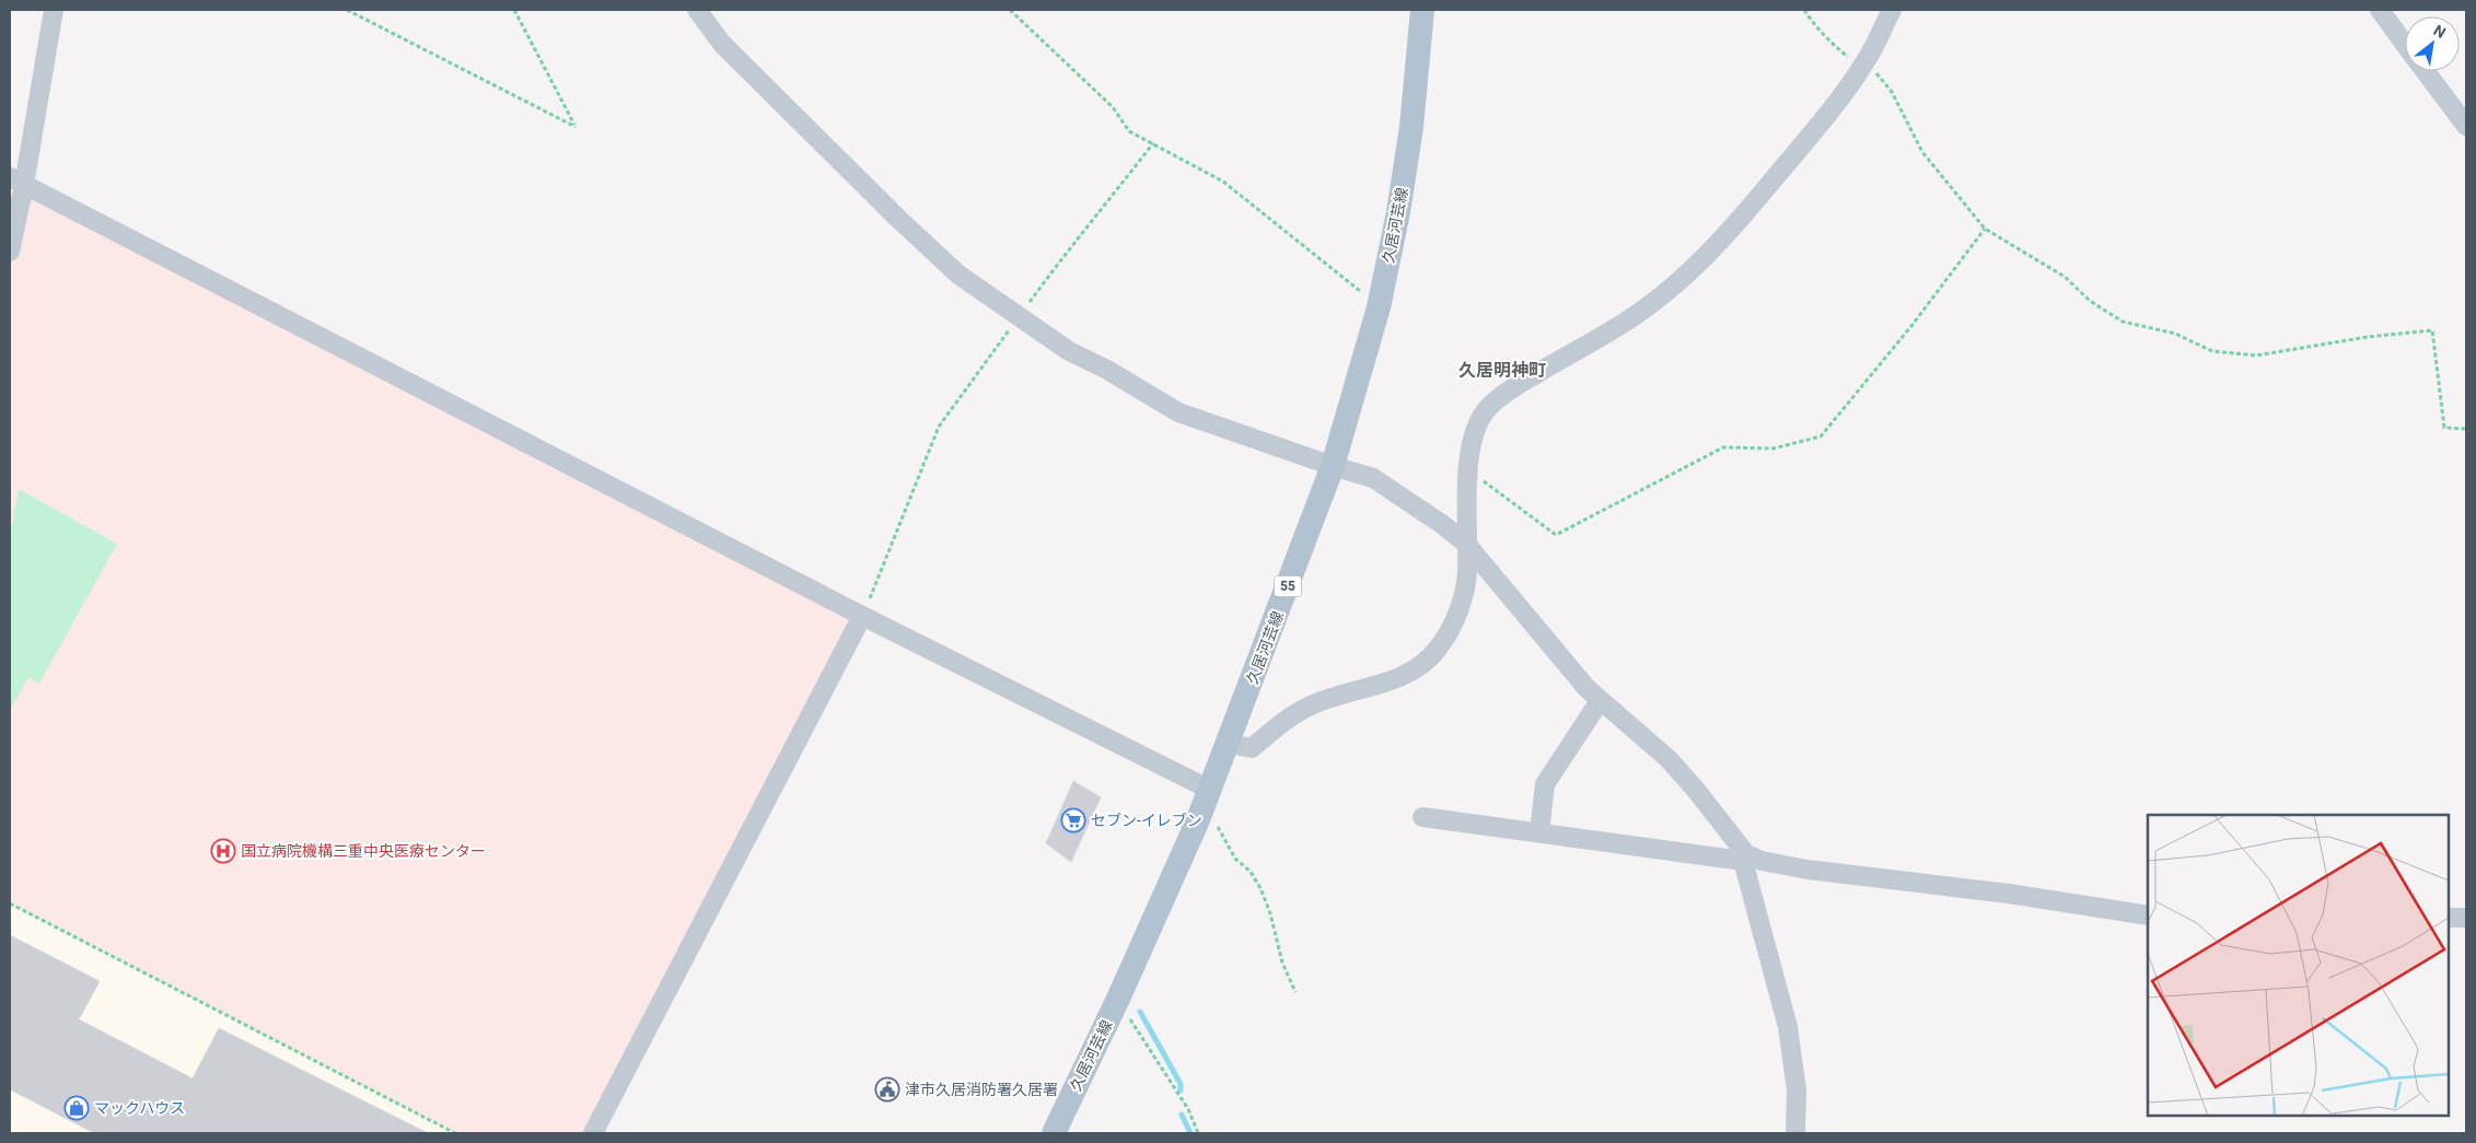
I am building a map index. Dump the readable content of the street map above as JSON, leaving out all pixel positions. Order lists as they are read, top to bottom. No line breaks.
{"streets":{"main road":["久居河芸線","55"]},"districts":["久居明神町"],"places":{"supermarket":["セブン-イレブン"],"hospital":["国立病院機構三重中央医療センター"],"public building":["津市久居消防署久居署"],"shop":["マックハウス"]},"north":"top right"}
